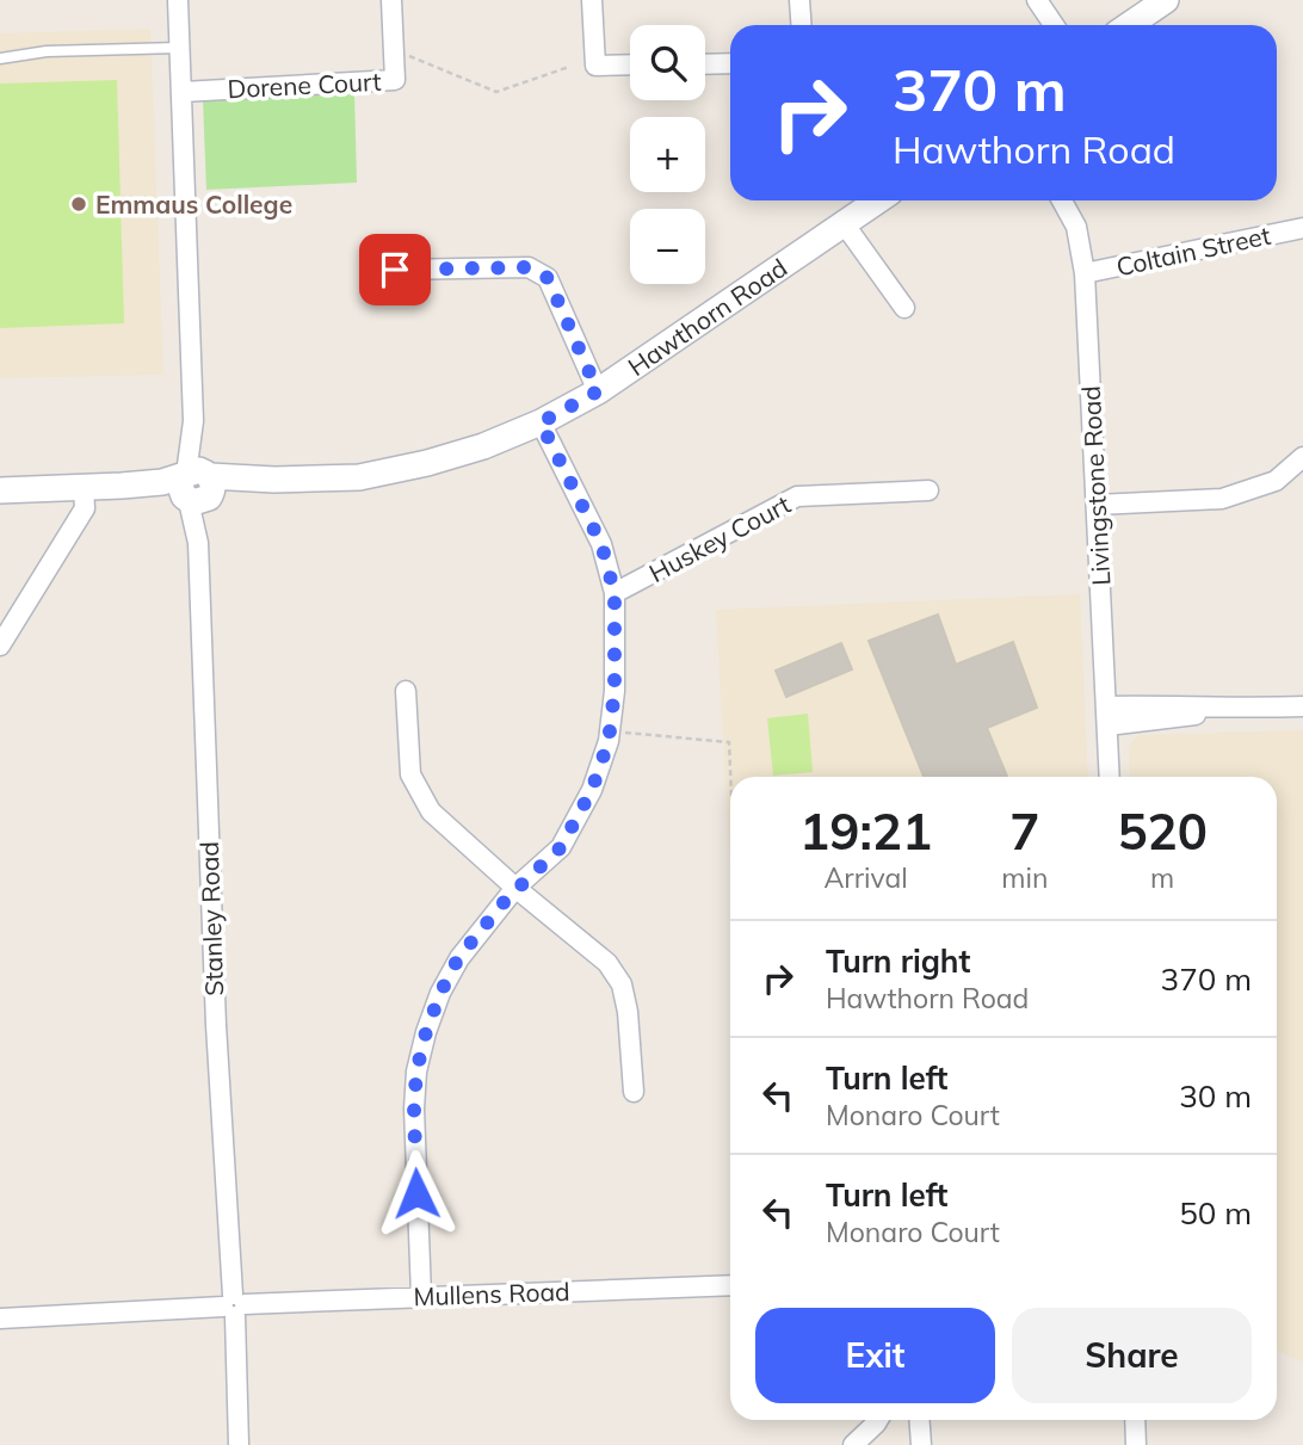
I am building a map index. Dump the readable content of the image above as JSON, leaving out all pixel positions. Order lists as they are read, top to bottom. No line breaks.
{"streets":{"main road":["Hawthorn Road"],"street":["Dorene Court","Coltain Street","Livingstone Road","Huskey Court","Stanley Road","Mullens Road"]},"crossings":[["Dorene Court","Stanley Road"],["Coltain Street","Livingstone Road"],["Hawthorn Road","Stanley Road"],["Stanley Road","Mullens Road"]],"places":["Emmaus College"],"page":{"map_buttons":["+","−"],"turn":["370 m","Hawthorn Road"],"eta":["19:21","Arrival","7","min","520","m"],"list":[{"name":"Turn right","note":"Hawthorn Road","value":"370 m"},{"name":"Turn left","note":"Monaro Court","value":"30 m"},{"name":"Turn left","note":"Monaro Court","value":"50 m"}],"buttons":["Exit","Share"]}}
